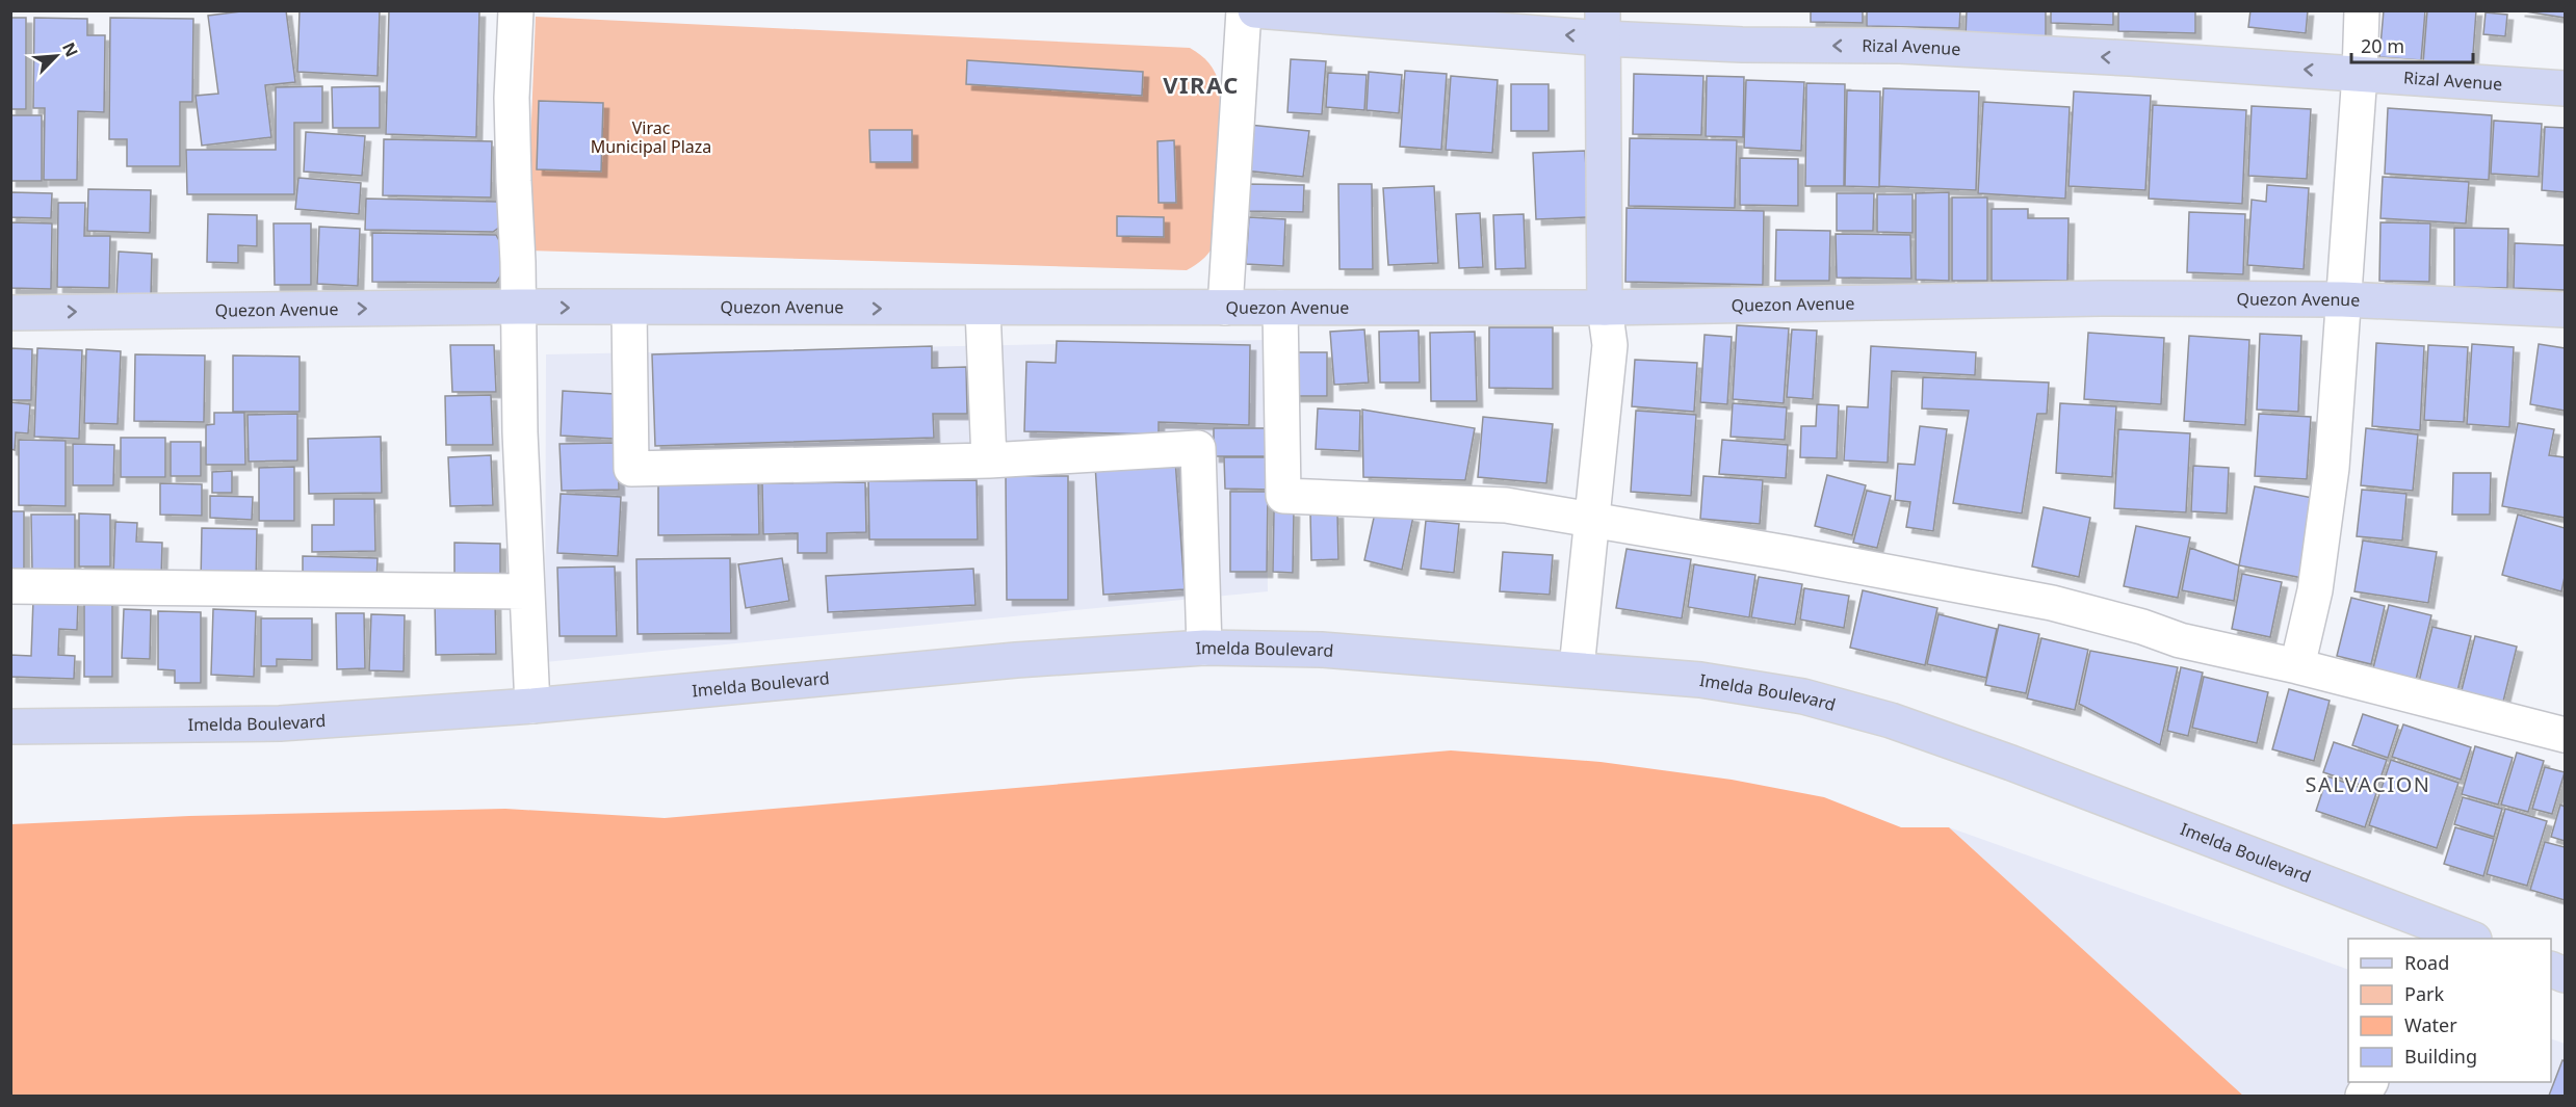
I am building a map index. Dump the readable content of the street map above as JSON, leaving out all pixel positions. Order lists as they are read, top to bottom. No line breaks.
{"streets":{"main road":["Rizal Avenue","Quezon Avenue","Imelda Boulevard"]},"one_way":["Rizal Avenue","Quezon Avenue"],"districts":["VIRAC","SALVACION"],"parks":["Virac Municipal Plaza"],"legend":["Road","Park","Water","Building"],"scale_bar":"20 m","north":"top right"}
